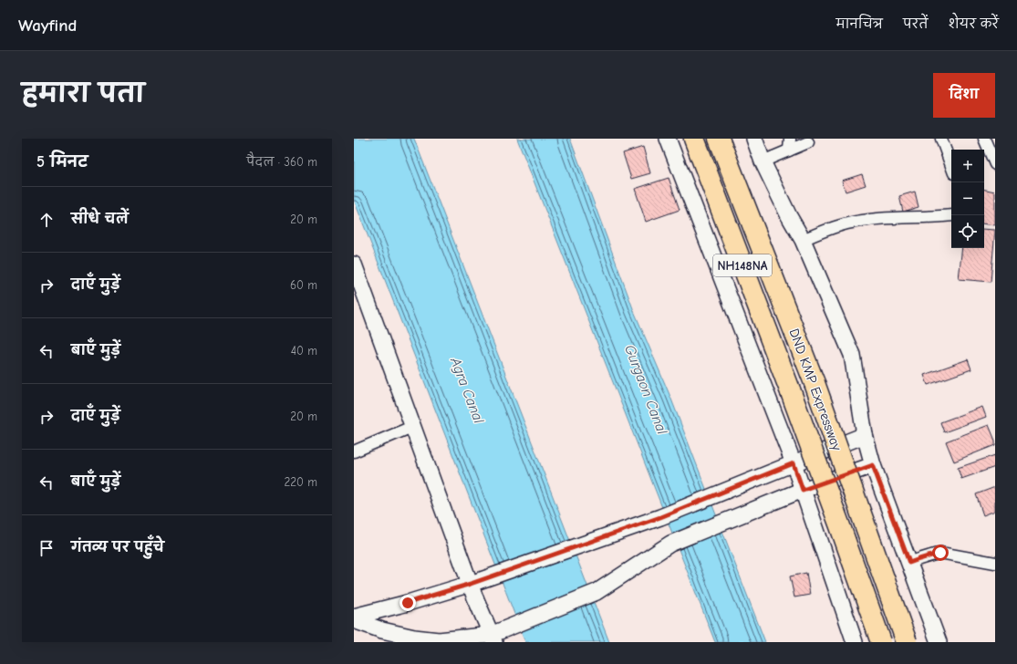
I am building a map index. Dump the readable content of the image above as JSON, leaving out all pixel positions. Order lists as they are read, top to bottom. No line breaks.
{"streets":{"highway":["NH148NA","DND KMP Expressway"]},"water":["Gurgaon Canal","Agra Canal"],"page":{"header":"Wayfind","nav":["मानचित्र","परतें","शेयर करें"],"title":"हमारा पता","buttons":"दिशा","heading":["5 मिनट","पैदल · 360 m"],"map_buttons":["+","−"],"list":[["सीधे चलें","20 m"],["दाएँ मुड़ें","60 m"],["बाएँ मुड़ें","40 m"],["दाएँ मुड़ें","20 m"],["बाएँ मुड़ें","220 m"],"गंतव्य पर पहुँचे"]}}
